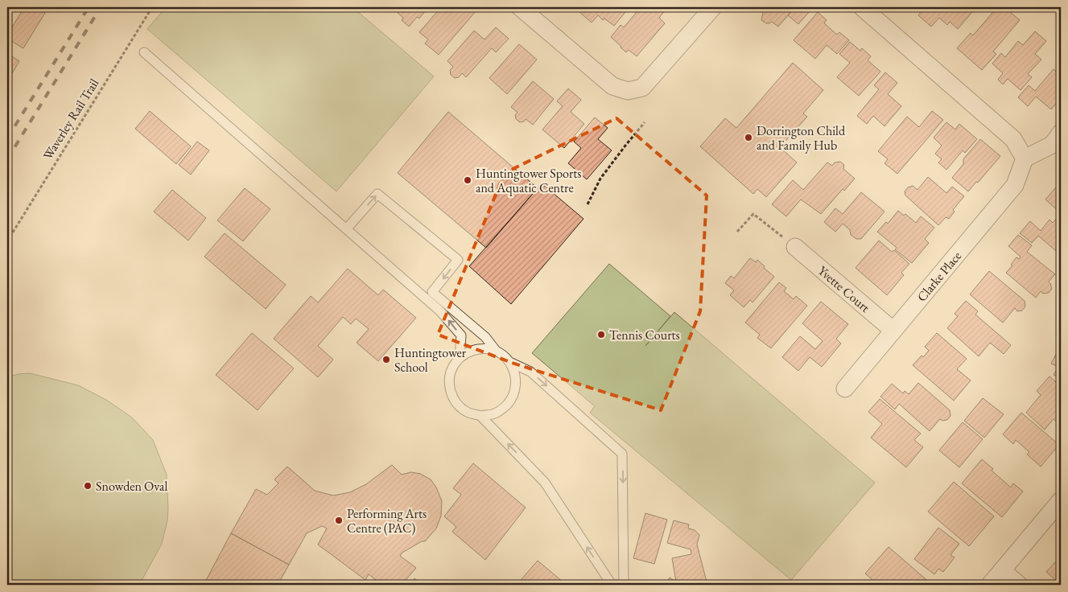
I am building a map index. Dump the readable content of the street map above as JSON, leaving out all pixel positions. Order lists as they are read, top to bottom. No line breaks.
{"streets":{"street":["Clarke Place","Yvette Court"],"path":["Waverley Rail Trail"]},"crossings":[["Clarke Place","Yvette Court"]],"places":["Dorrington Child and Family Hub","Huntingtower Sports and Aquatic Centre","Tennis Courts","Huntingtower School","Snowden Oval","Performing Arts Centre (PAC)"]}
